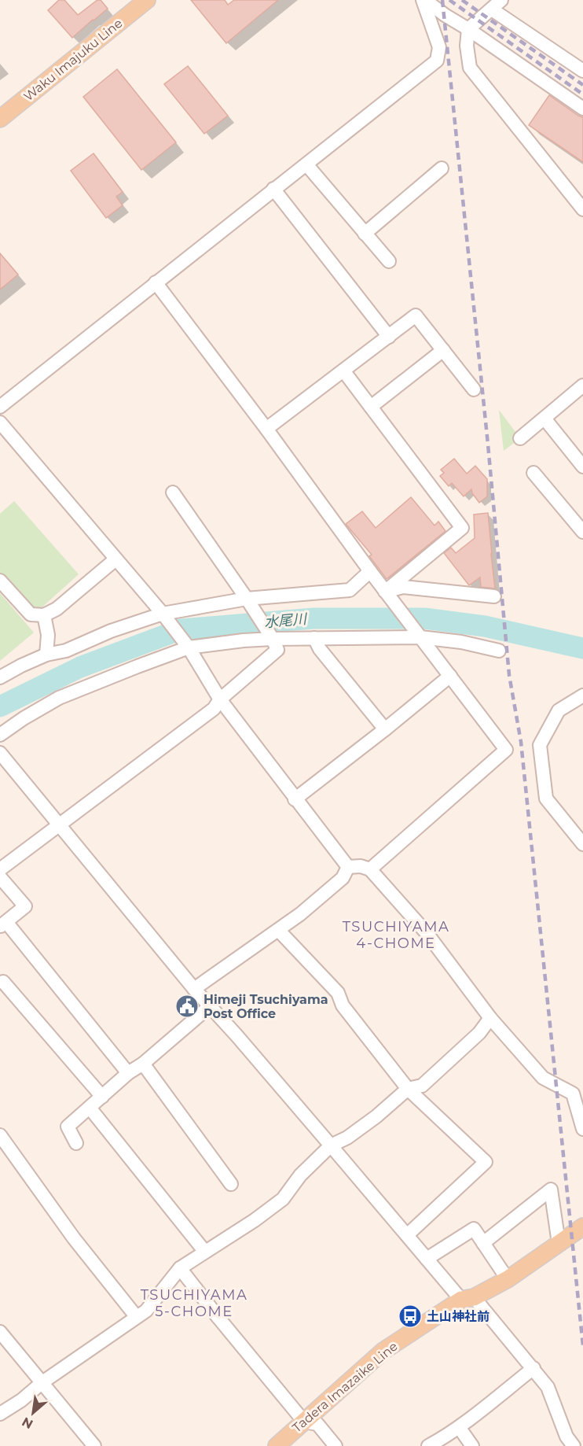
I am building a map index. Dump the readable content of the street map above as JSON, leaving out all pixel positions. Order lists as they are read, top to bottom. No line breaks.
{"streets":{"main road":["Waku Imajuku Line","Tadera Imazaike Line"]},"districts":["TSUCHIYAMA 4-CHOME","TSUCHIYAMA 5-CHOME"],"water":["水尾川"],"places":{"public building":["Himeji Tsuchiyama Post Office"],"bus stop":["土山神社前"]},"north":"bottom left"}
